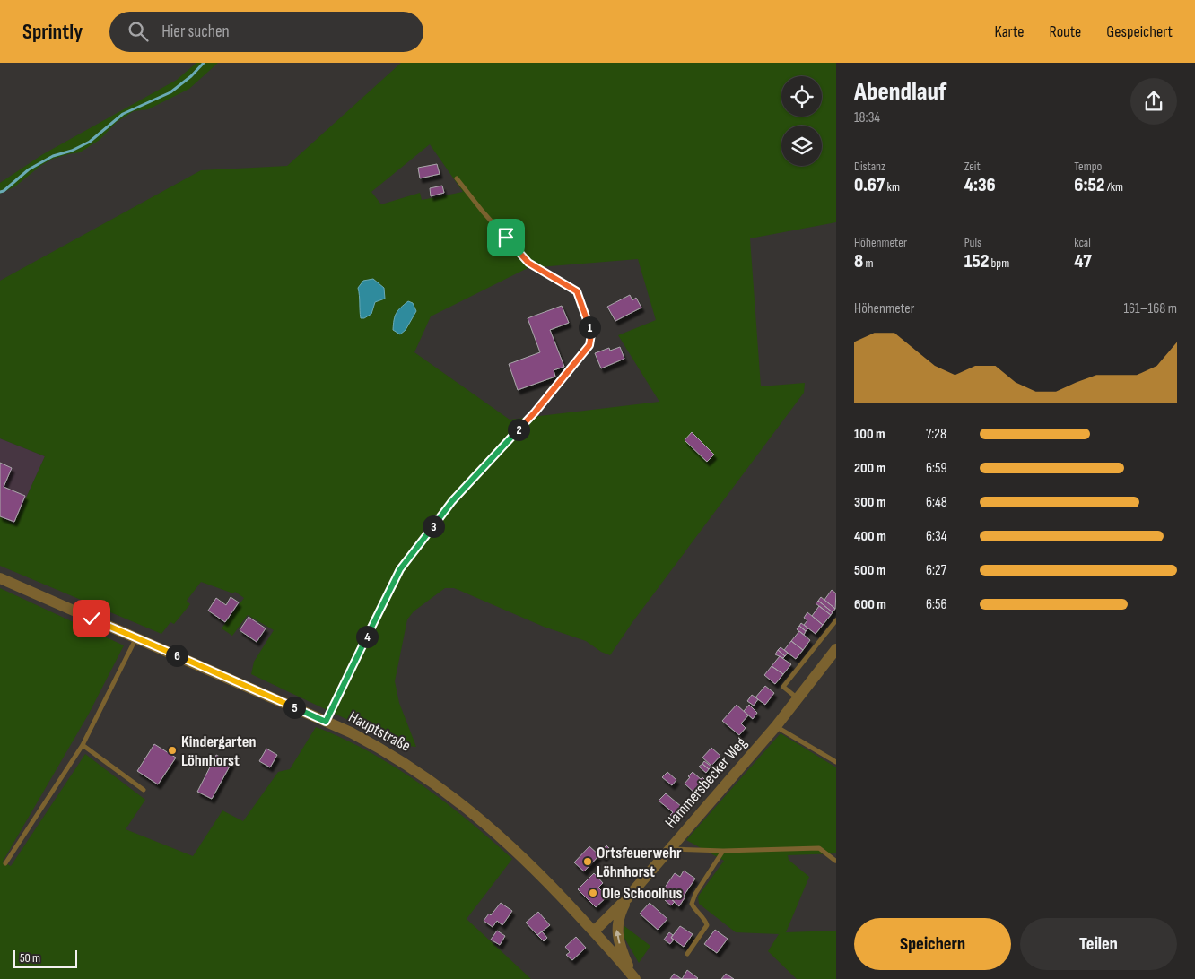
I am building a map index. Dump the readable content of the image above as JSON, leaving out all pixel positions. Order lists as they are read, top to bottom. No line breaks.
{"streets":{"street":["Hauptstraße","Hammersbecker Weg"]},"crossings":[["Hauptstraße","Hammersbecker Weg"]],"places":["Kindergarten Löhnhorst","Ortsfeuerwehr Löhnhorst","Ole Schoolhus"],"scale_bar":"50 m","page":{"header":"Sprintly","search":"Hier suchen","nav":["Karte","Route","Gespeichert"],"heading":["Abendlauf","18:34"],"stats":[["Distanz","0.67 km"],["Zeit","4:36"],["Tempo","6:52 /km"],["Höhenmeter","8 m"],["Puls","152 bpm"],["kcal","47"]],"chart":["Höhenmeter","161–168 m"],"pins":["1","2","3","4","6","5"],"list":[{"name":"100 m","note":"7:28"},{"name":"200 m","note":"6:59"},{"name":"300 m","note":"6:48"},{"name":"400 m","note":"6:34"},{"name":"500 m","note":"6:27"},{"name":"600 m","note":"6:56"}],"buttons":["Speichern","Teilen"],"scale":"50 m"}}
